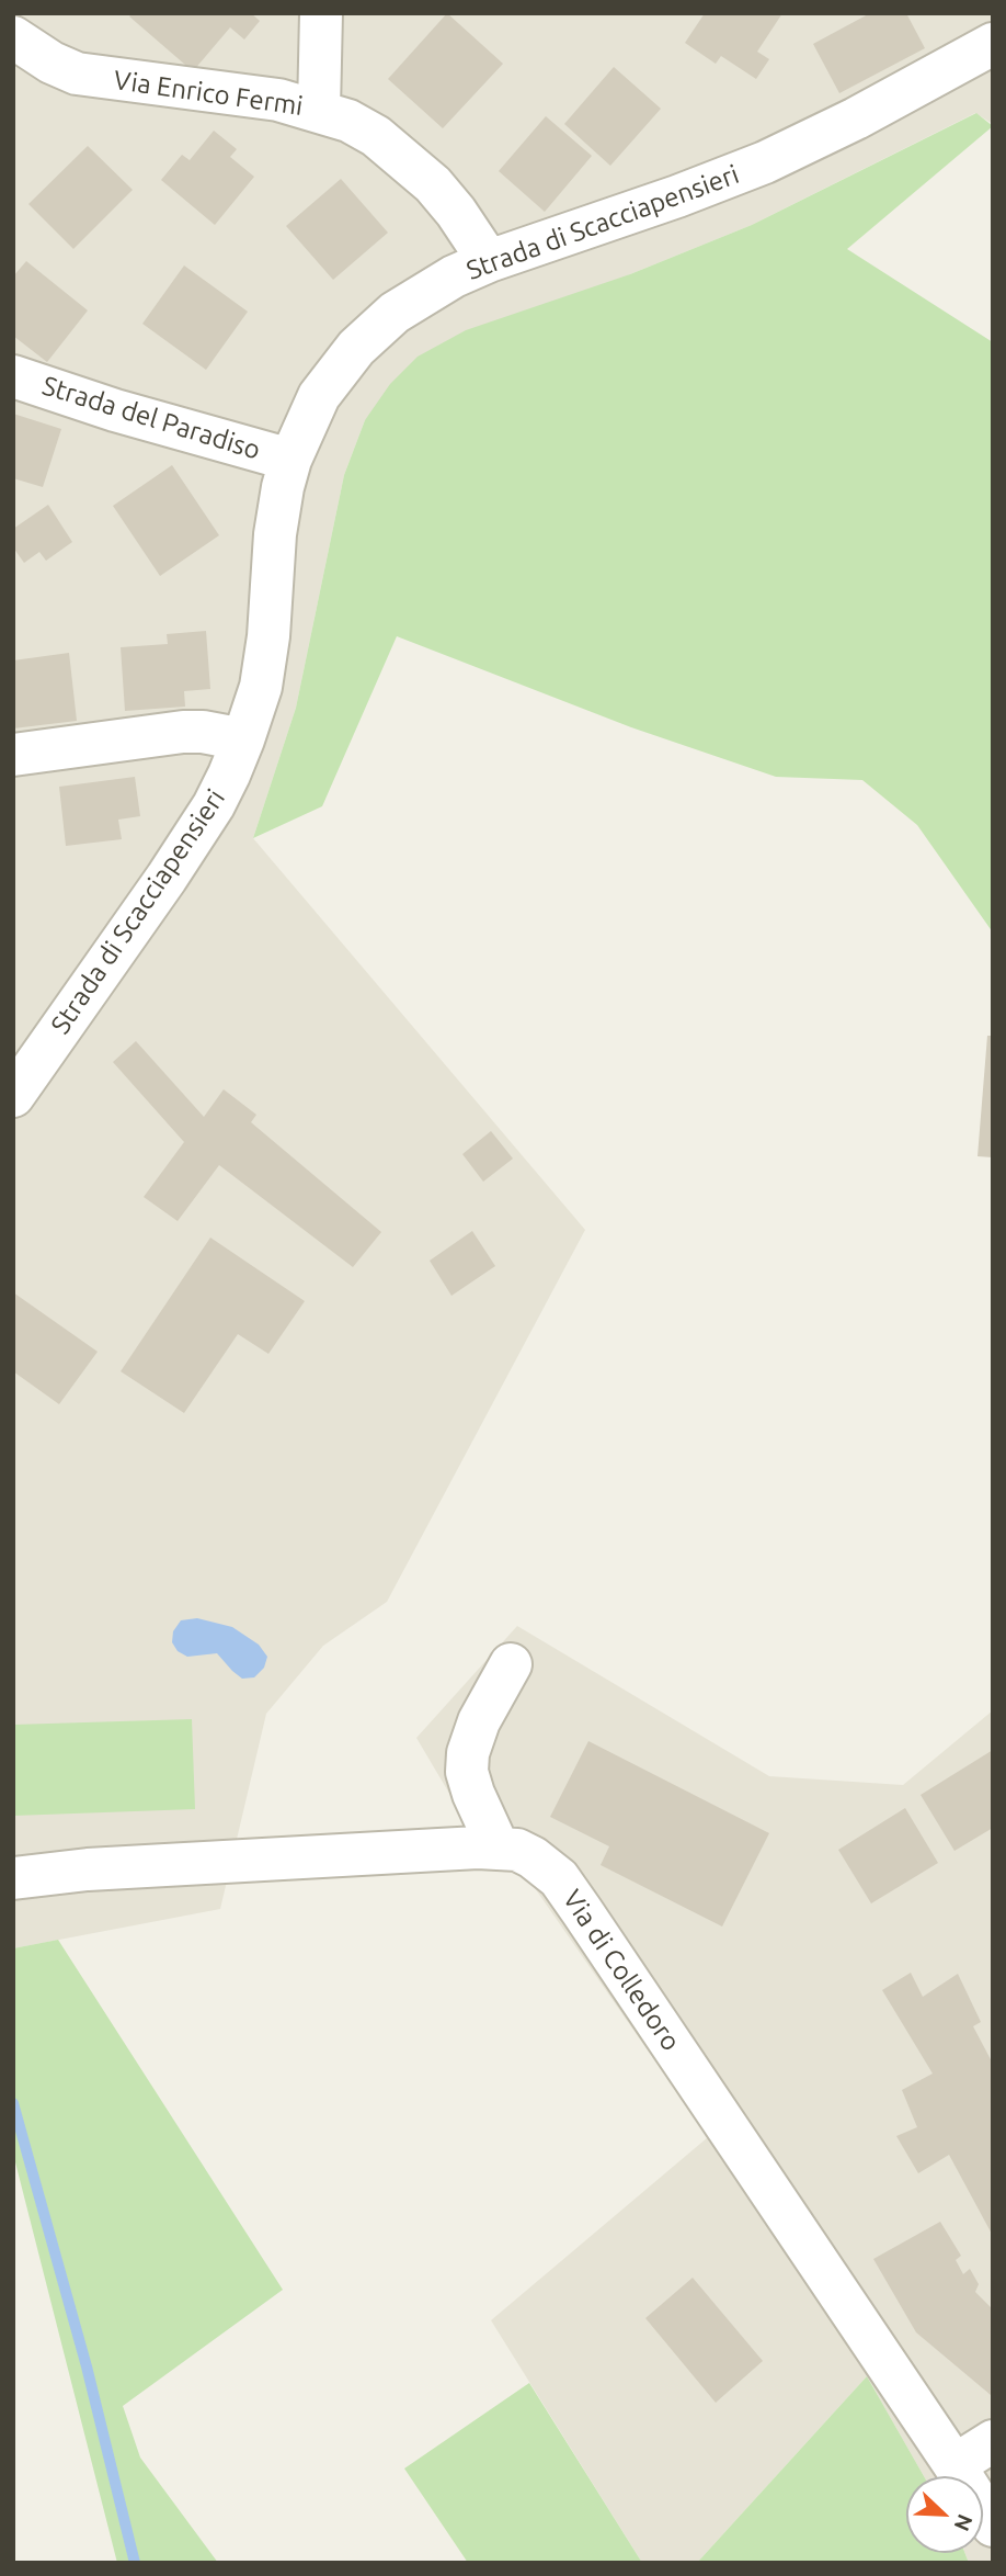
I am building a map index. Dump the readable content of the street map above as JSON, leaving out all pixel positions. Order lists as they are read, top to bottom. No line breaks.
{"streets":{"street":["Via Enrico Fermi","Strada di Scacciapensieri","Strada del Paradiso","Via di Colledoro"]},"crossings":[["Via Enrico Fermi","Strada di Scacciapensieri"],["Strada di Scacciapensieri","Strada del Paradiso"]],"north":"bottom right"}
